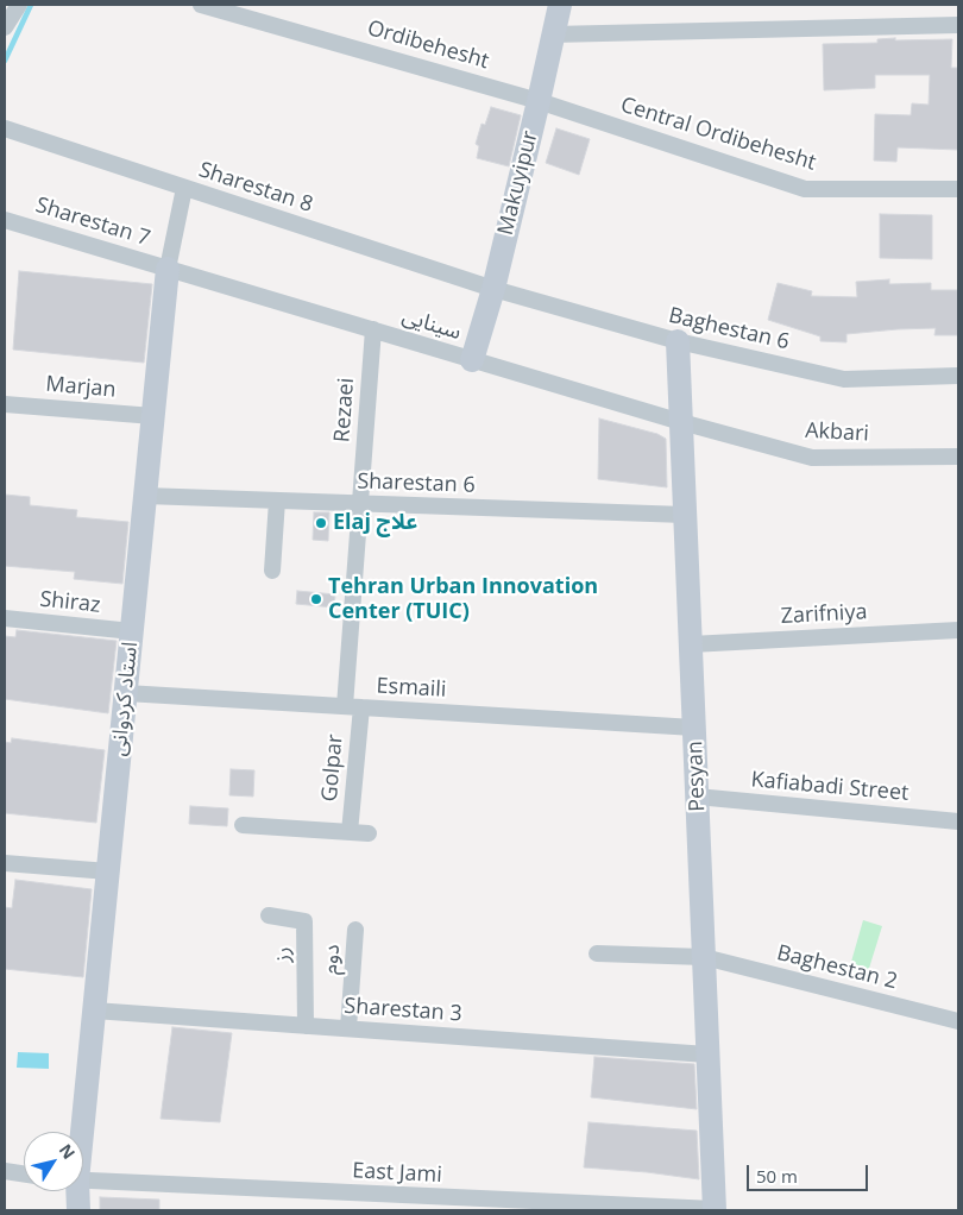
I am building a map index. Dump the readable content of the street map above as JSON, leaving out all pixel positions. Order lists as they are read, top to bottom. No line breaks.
{"streets":{"street":["Ordibehesht","Central Ordibehesht","Makuyipur","Sharestan 8","Sharestan 7","سینایی","Baghestan 6","Marjan","Rezaei","Akbari","Sharestan 6","Shiraz","Zarifniya","Esmaili","استاد کردوانی","Golpar","Pesyan","Kafiabadi Street","رز","دوم","Baghestan 2","Sharestan 3","East Jami"]},"crossings":[["Ordibehesht","Central Ordibehesht"],["Ordibehesht","Makuyipur"],["Central Ordibehesht","Makuyipur"],["Makuyipur","Sharestan 8"],["Makuyipur","سینایی"],["Makuyipur","Baghestan 6"],["Sharestan 8","Baghestan 6"],["Sharestan 8","استاد کردوانی"],["Sharestan 7","سینایی"],["Sharestan 7","استاد کردوانی"],["سینایی","Rezaei"],["سینایی","Akbari"],["سینایی","استاد کردوانی"],["سینایی","Pesyan"],["Baghestan 6","Pesyan"],["Marjan","استاد کردوانی"],["Rezaei","Sharestan 6"],["Rezaei","Esmaili"],["Rezaei","Golpar"],["Akbari","Pesyan"],["Sharestan 6","استاد کردوانی"],["Sharestan 6","Pesyan"],["Shiraz","استاد کردوانی"],["Zarifniya","Pesyan"],["Esmaili","استاد کردوانی"],["Esmaili","Golpar"],["Esmaili","Pesyan"],["استاد کردوانی","Sharestan 3"],["Pesyan","Kafiabadi Street"],["Pesyan","Baghestan 2"],["Pesyan","Sharestan 3"],["Pesyan","East Jami"],["رز","Sharestan 3"],["دوم","Sharestan 3"]],"places":["Elaj علاج","Tehran Urban Innovation Center (TUIC)"],"scale_bar":"50 m","north":"top right"}
